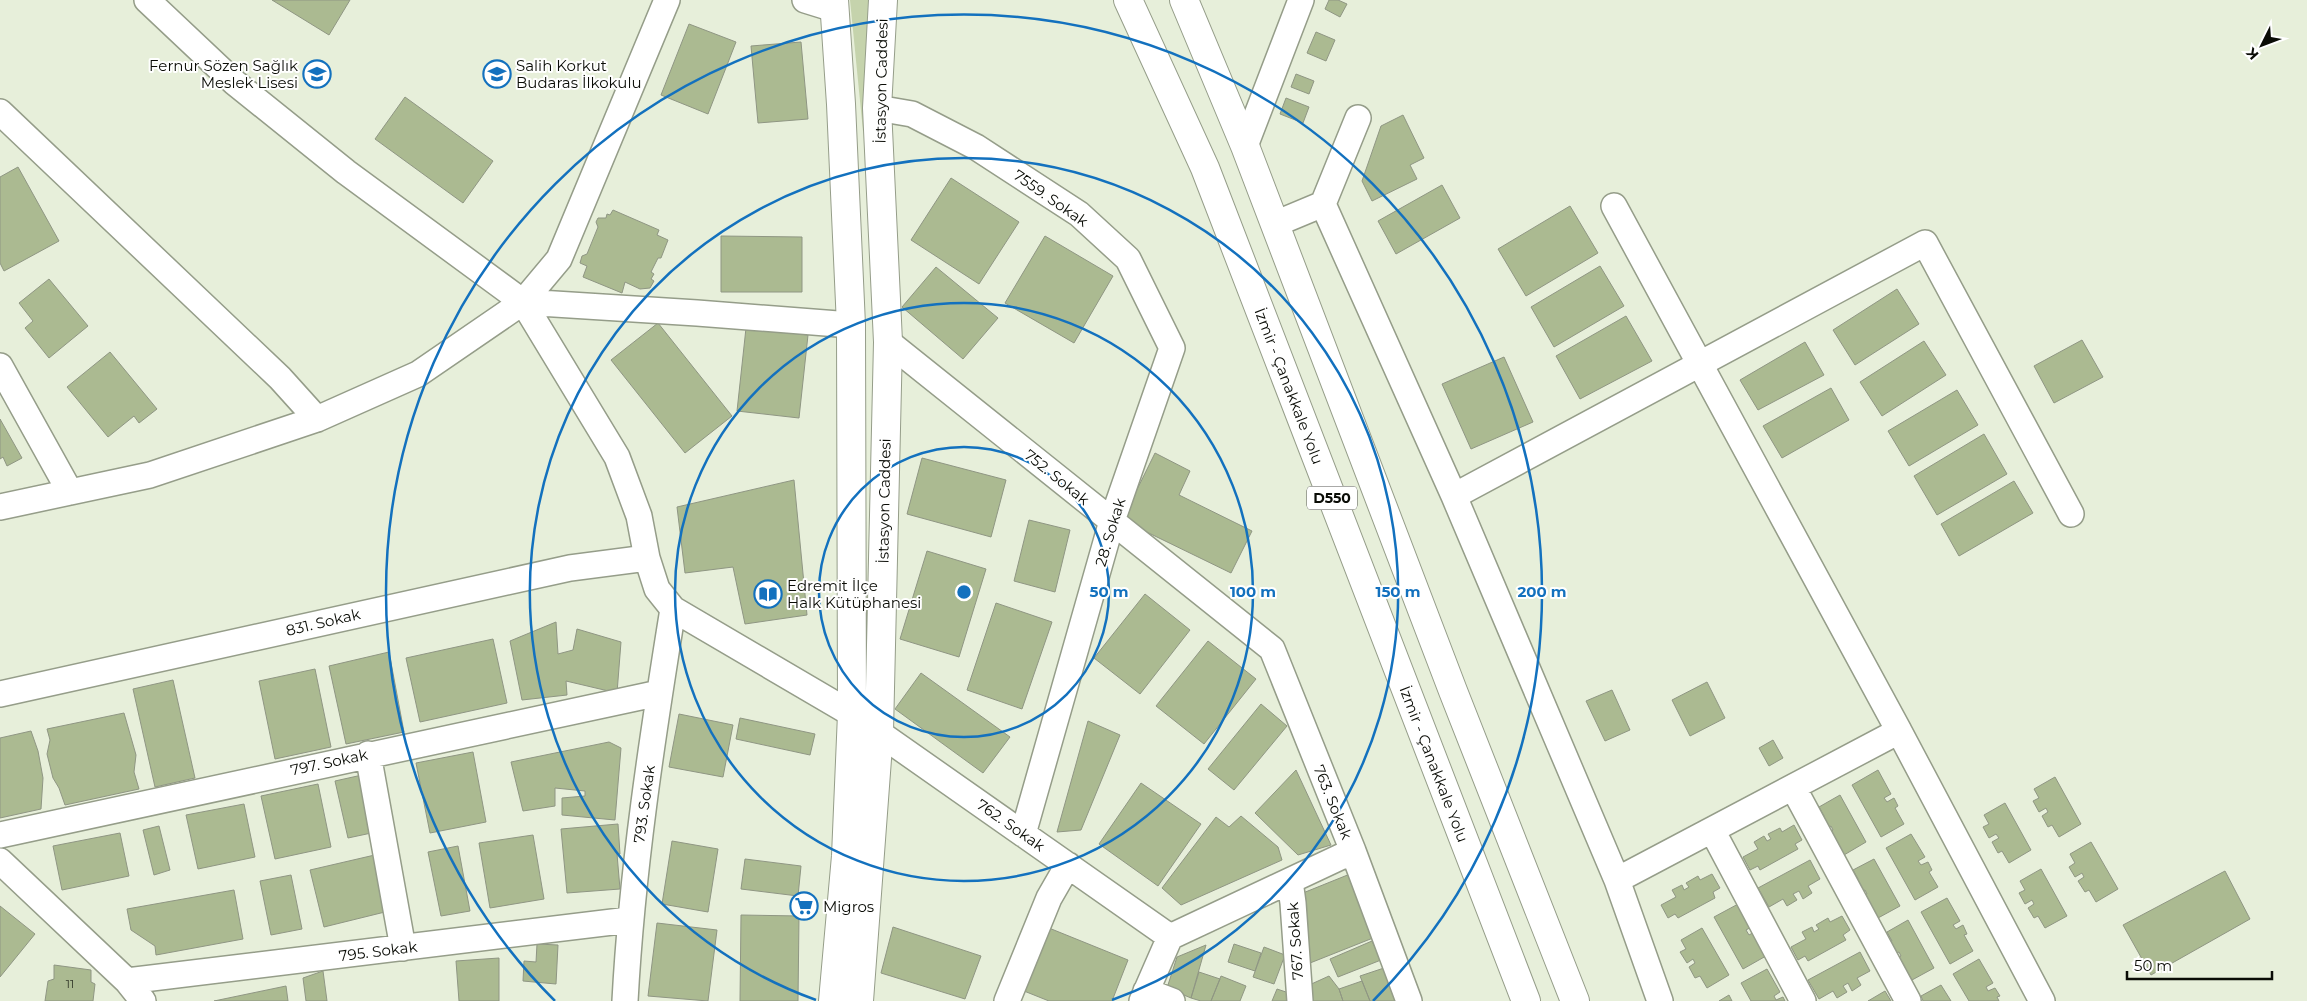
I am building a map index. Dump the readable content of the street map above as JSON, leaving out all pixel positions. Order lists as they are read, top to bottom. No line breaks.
{"streets":{"main road":["İstasyon Caddesi","İzmir - Çanakkale Yolu","D550"],"street":["7559. Sokak","752. Sokak","28. Sokak","831. Sokak","797. Sokak","763. Sokak","793. Sokak","762. Sokak","767. Sokak","795. Sokak"]},"crossings":[["İstasyon Caddesi","7559. Sokak"],["İstasyon Caddesi","752. Sokak"],["İstasyon Caddesi","762. Sokak"],["7559. Sokak","28. Sokak"],["752. Sokak","28. Sokak"],["752. Sokak","763. Sokak"],["28. Sokak","762. Sokak"],["797. Sokak","793. Sokak"],["763. Sokak","762. Sokak"],["763. Sokak","767. Sokak"],["793. Sokak","762. Sokak"],["793. Sokak","795. Sokak"]],"places":{"school or university":["Fernur Sözen Sağlık Meslek Lisesi","Salih Korkut Budaras İlkokulu"],"library":["Edremit İlçe Halk Kütüphanesi"],"supermarket":["Migros"]},"house_numbers":["11"],"scale_bar":"50 m","north":"bottom left","rings":["50 m","100 m","150 m","200 m"]}
